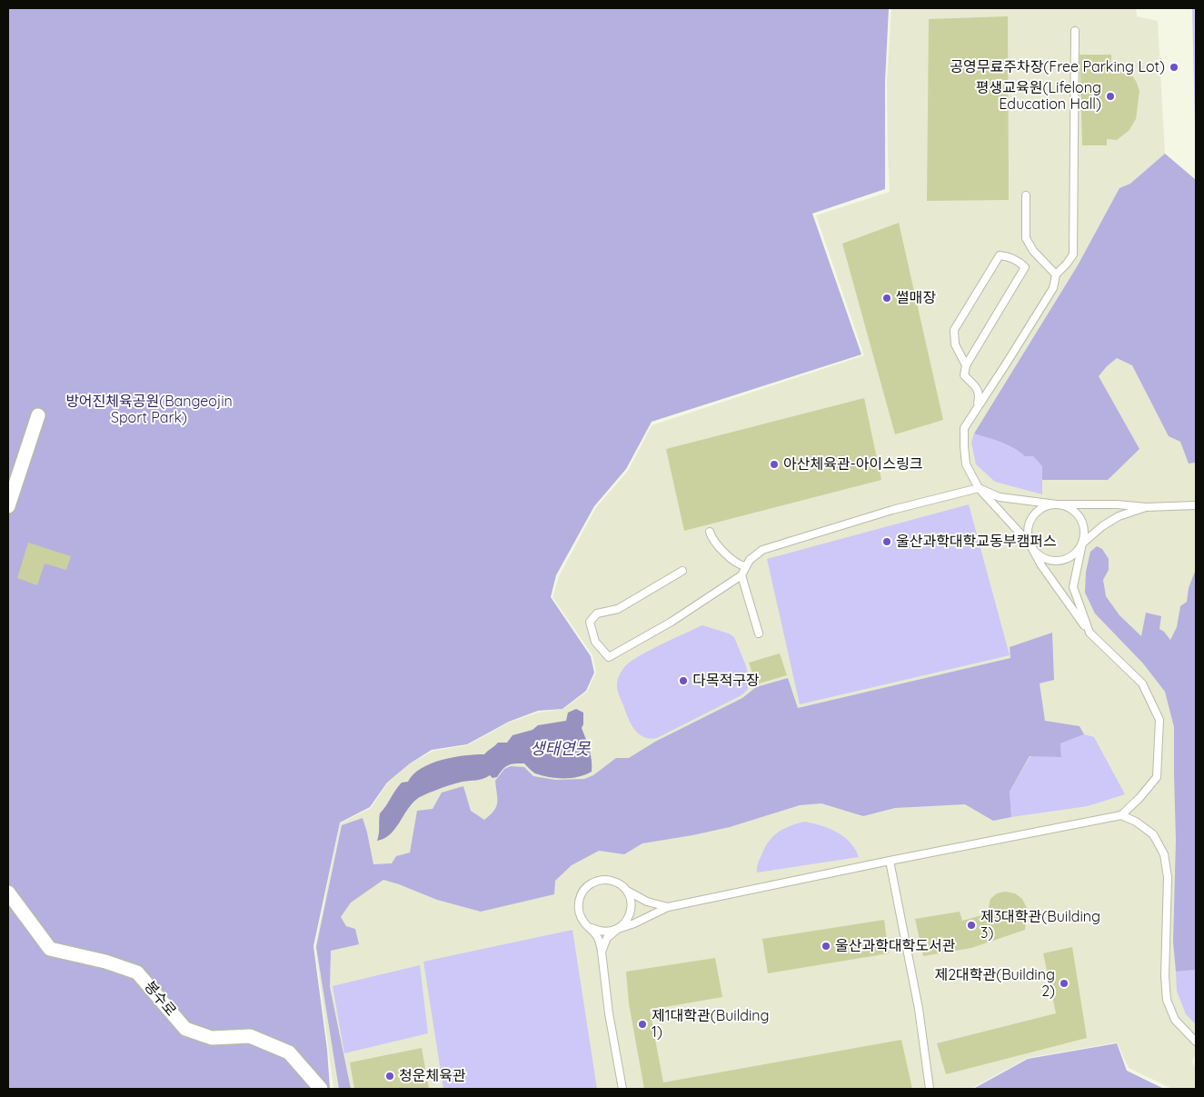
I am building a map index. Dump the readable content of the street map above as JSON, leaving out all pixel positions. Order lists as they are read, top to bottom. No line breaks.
{"streets":{"street":["봉수로"]},"water":["생태연못"],"parks":["방어진체육공원(Bangeojin Sport Park)"],"places":["공영무료주차장(Free Parking Lot)","평생교육원(Lifelong Education Hall)","썰매장","아산체육관-아이스링크","울산과학대학교동부캠퍼스","다목적구장","제3대학관(Building 3)","울산과학대학도서관","제2대학관(Building 2)","제1대학관(Building 1)","청운체육관"]}
